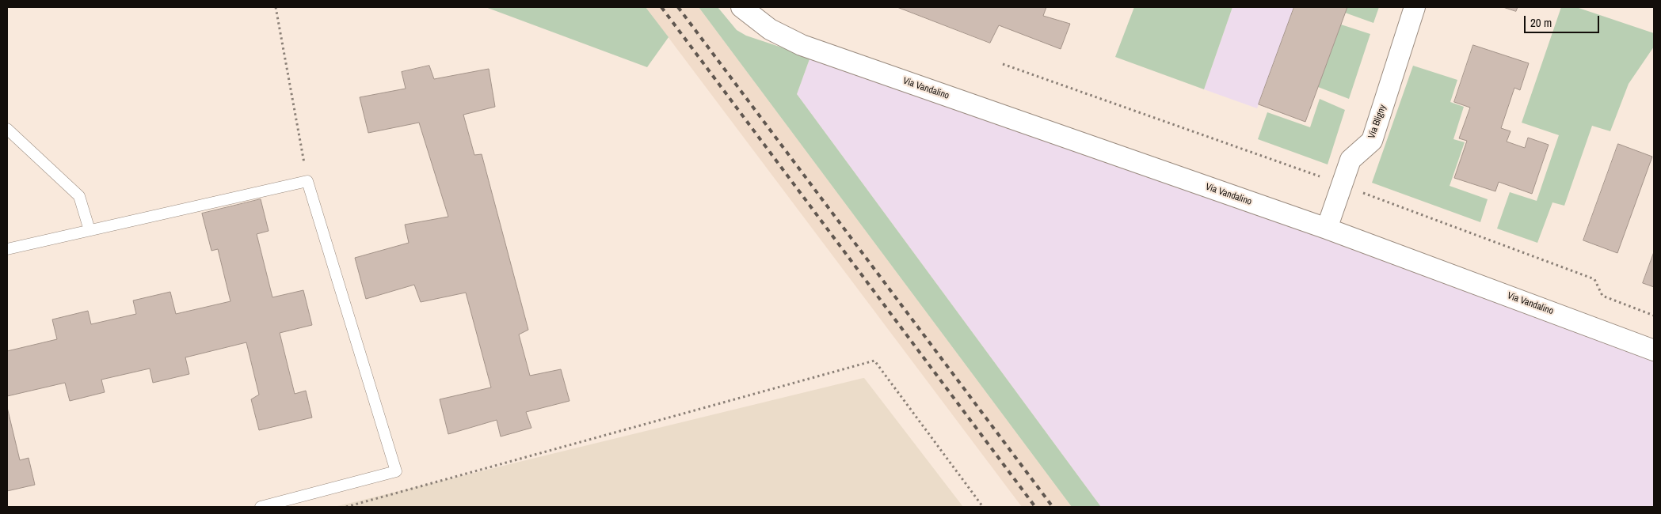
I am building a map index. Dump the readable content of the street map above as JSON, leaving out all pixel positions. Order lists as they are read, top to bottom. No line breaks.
{"streets":{"street":["Via Vandalino","Via Bligny"]},"crossings":[["Via Vandalino","Via Bligny"]],"scale_bar":"20 m"}
